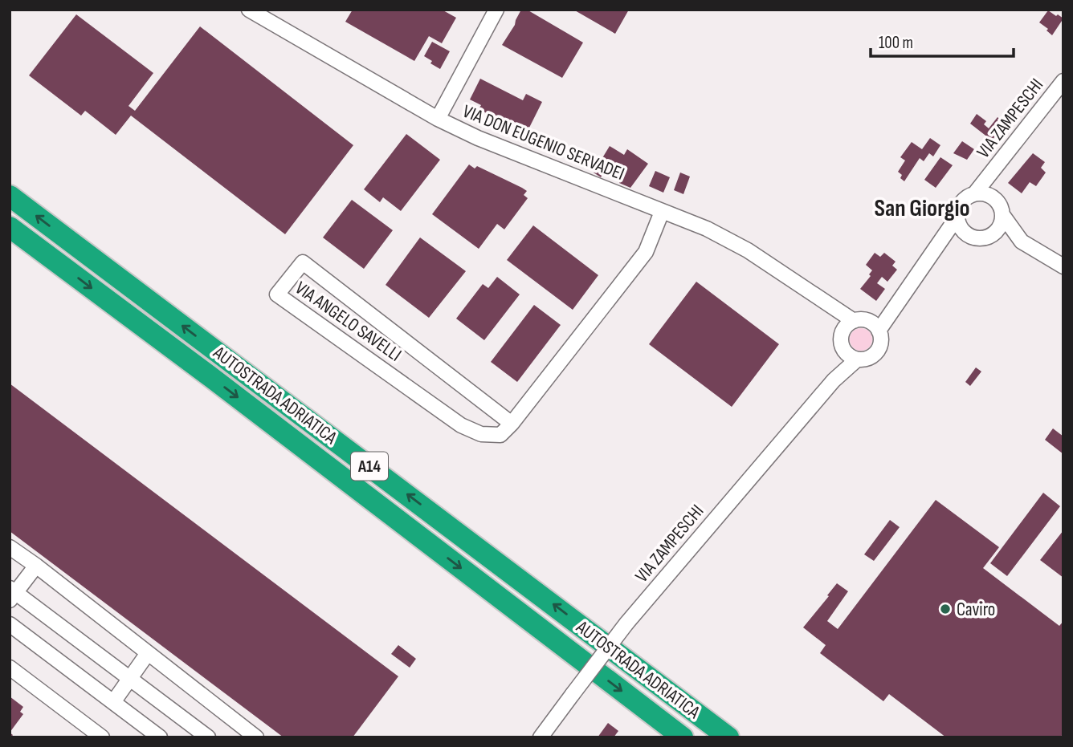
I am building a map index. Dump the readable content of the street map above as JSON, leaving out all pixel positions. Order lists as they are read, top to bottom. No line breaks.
{"streets":{"highway":["AUTOSTRADA ADRIATICA","A14"],"street":["VIA ZAMPESCHI","VIA DON EUGENIO SERVADEI","VIA ANGELO SAVELLI"]},"crossings":[["VIA ZAMPESCHI","VIA DON EUGENIO SERVADEI"],["VIA DON EUGENIO SERVADEI","VIA ANGELO SAVELLI"]],"districts":["San Giorgio"],"places":["Caviro"],"scale_bar":"100 m"}
